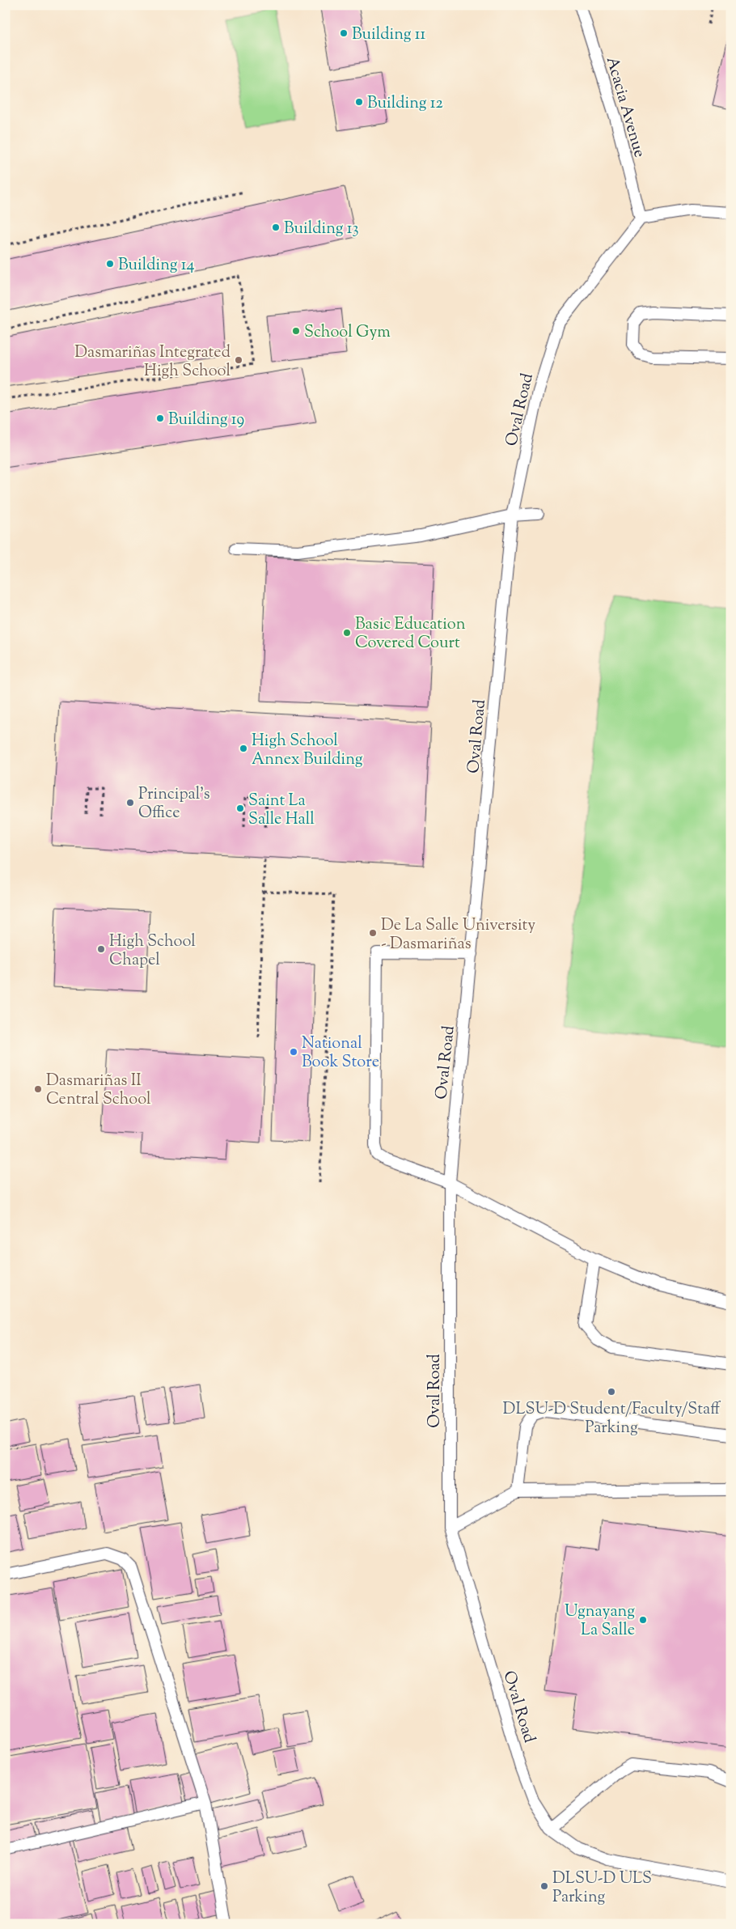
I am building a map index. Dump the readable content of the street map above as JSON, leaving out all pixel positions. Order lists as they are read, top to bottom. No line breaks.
{"streets":{"lane":["Acacia Avenue","Oval Road"]},"crossings":[["Acacia Avenue","Oval Road"]],"places":["Building 11","Building 12","Building 13","Building 14","School Gym","Dasmariñas Integrated High School","Building 19","Basic Education Covered Court","High School Annex Building","Principal's Office","Saint La Salle Hall","De La Salle University - Dasmariñas","High School Chapel","National Book Store","Dasmariñas II Central School","DLSU-D Student/Faculty/Staff Parking","Ugnayang La Salle","DLSU-D ULS Parking"]}
